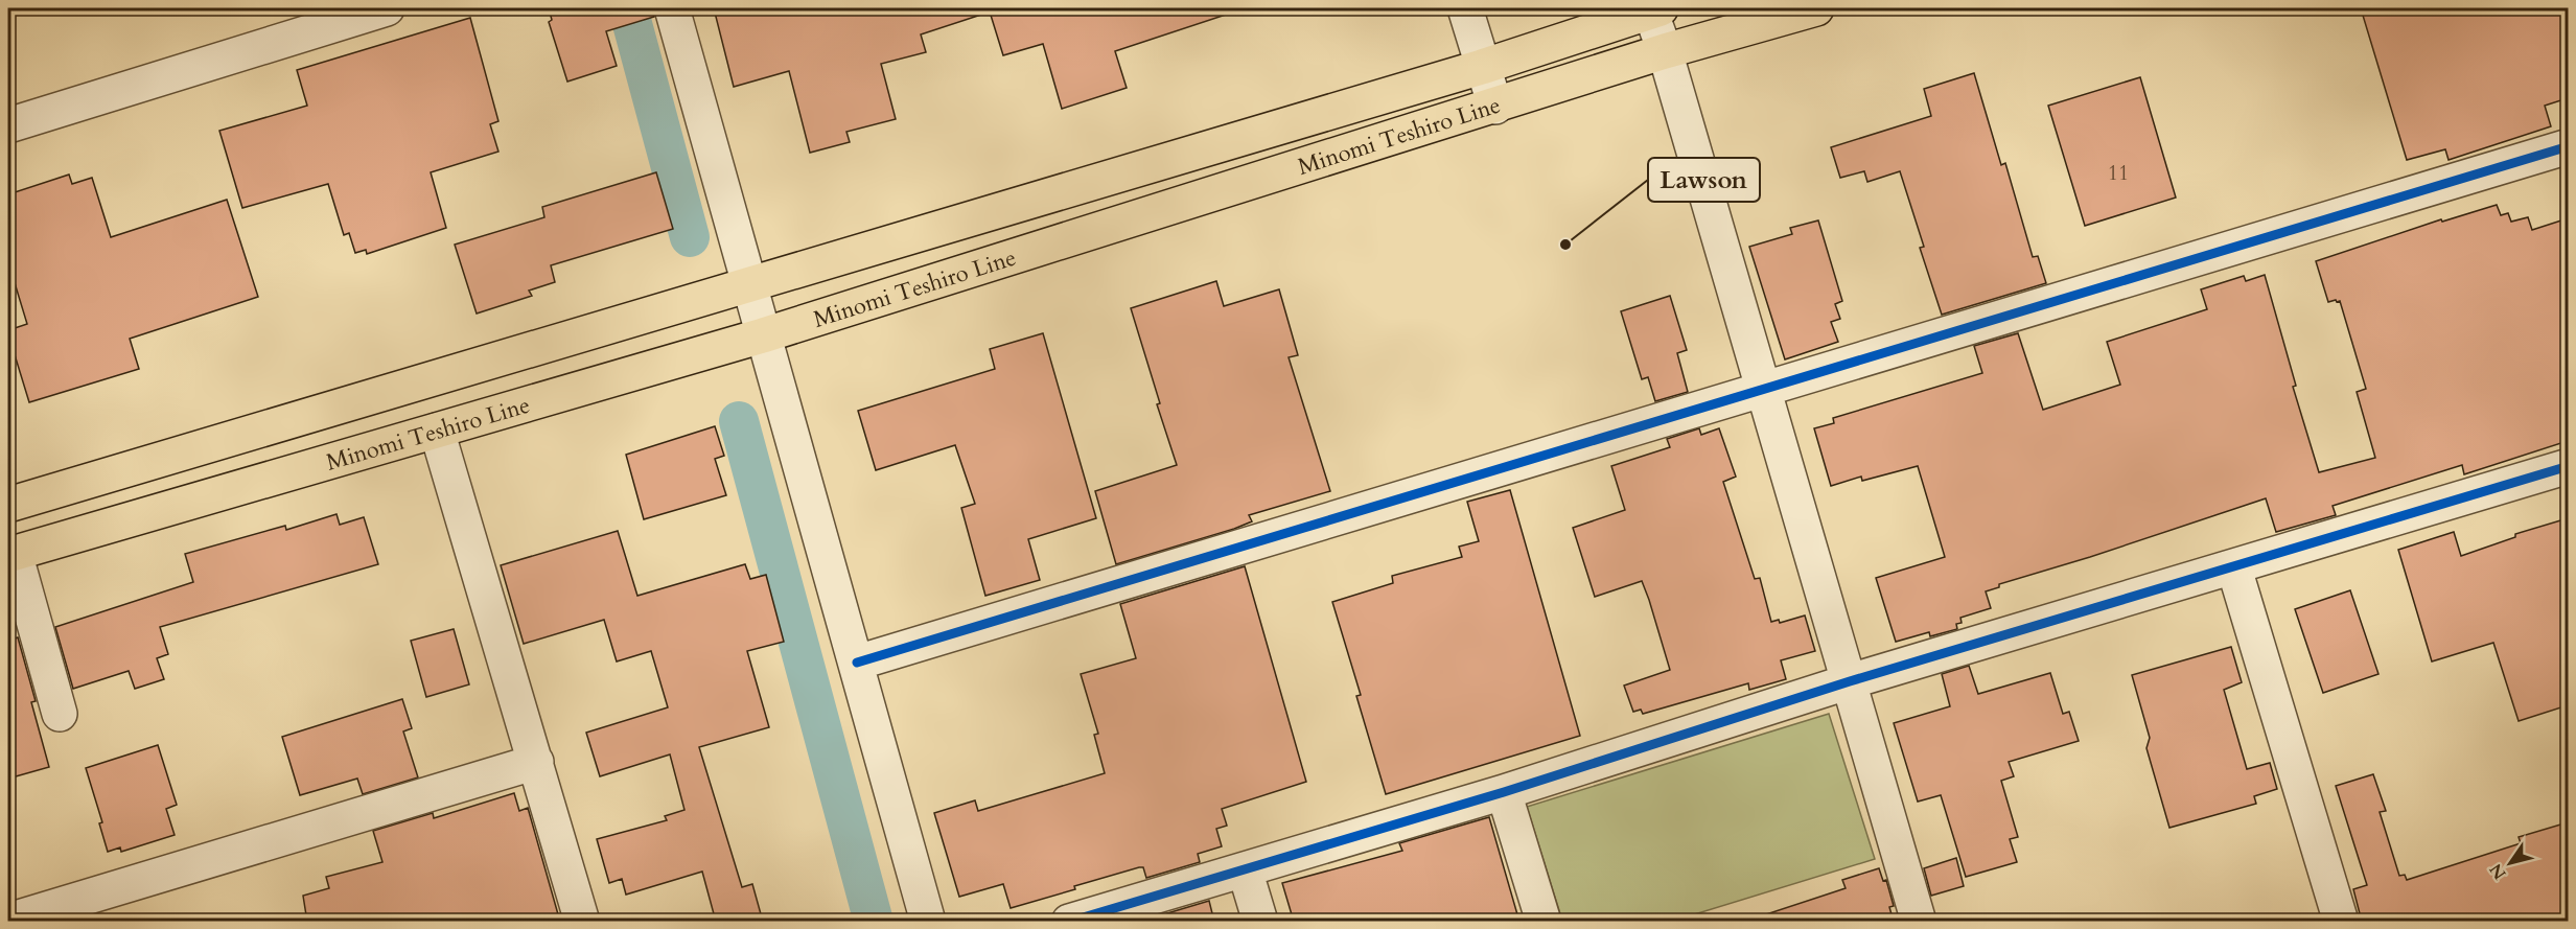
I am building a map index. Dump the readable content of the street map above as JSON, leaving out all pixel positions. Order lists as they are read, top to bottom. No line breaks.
{"streets":{"main road":["Minomi Teshiro Line"]},"places":["Lawson"],"house_numbers":["11"],"north":"bottom left"}
